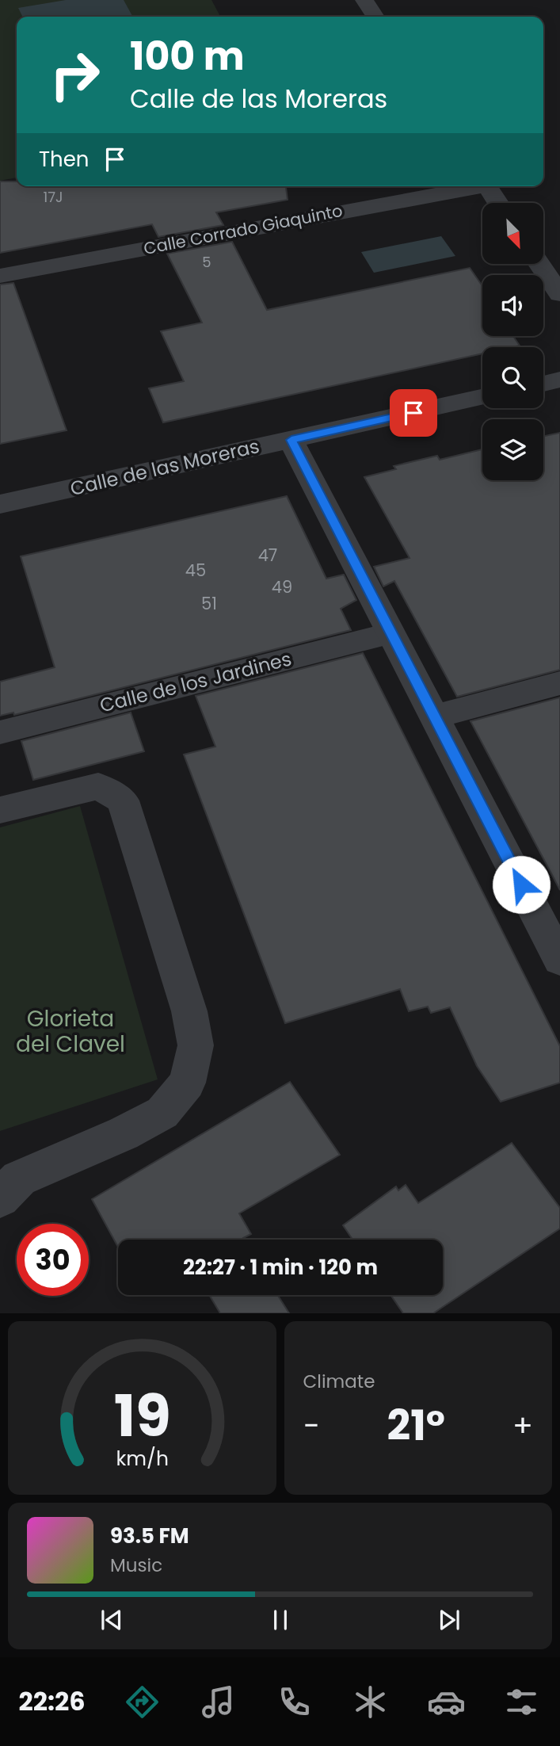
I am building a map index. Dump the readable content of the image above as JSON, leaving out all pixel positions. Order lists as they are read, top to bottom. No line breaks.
{"streets":{"street":["Calle Corrado Giaquinto","Calle de las Moreras","Calle de los Jardines"]},"parks":["Glorieta del Clavel"],"house_numbers":["17J","5","47","45","49","51"],"north":"bottom right","page":{"turn":["100 m","Calle de las Moreras"],"then":"Then","limit":"30","trip":"22:27 · 1 min · 120 m","tile":"Climate","heat":["−","21°","+"],"song":["93.5 FM","Music"],"tabs":"22:26","gauge":["19","km/h"]}}
